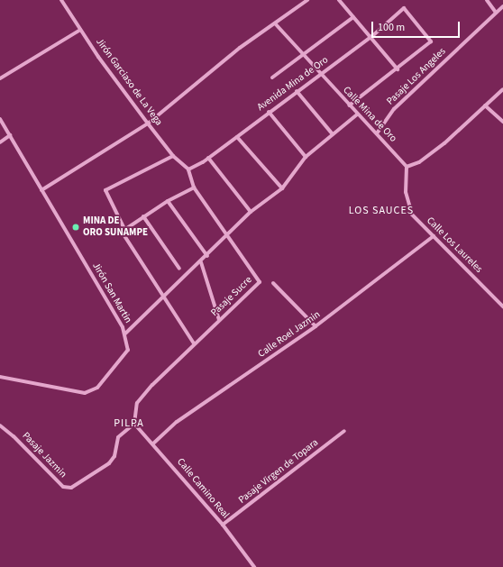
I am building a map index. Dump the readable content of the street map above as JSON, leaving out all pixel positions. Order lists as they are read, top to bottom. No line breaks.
{"streets":{"street":["Pasaje Los Angeles","Jirón Garciaso de La Vega","Avenida Mina de Oro","Calle Mina de Oro","Calle Los Laureles","Jirón San Martin","Pasaje Sucre","Calle Roel Jazmin","Pasaje Jazmin","Pasaje Virgen de Topara","Calle Camino Real"]},"crossings":[["Pasaje Los Angeles","Calle Mina de Oro"],["Jirón Garciaso de La Vega","Avenida Mina de Oro"],["Jirón Garciaso de La Vega","Pasaje Sucre"],["Avenida Mina de Oro","Calle Mina de Oro"],["Avenida Mina de Oro","Pasaje Sucre"],["Calle Mina de Oro","Calle Los Laureles"],["Calle Los Laureles","Calle Roel Jazmin"],["Pasaje Sucre","Pasaje Jazmin"],["Pasaje Sucre","Calle Camino Real"],["Calle Roel Jazmin","Calle Camino Real"],["Pasaje Jazmin","Calle Camino Real"],["Pasaje Virgen de Topara","Calle Camino Real"]],"districts":["LOS SAUCES","PILPA"],"places":["MINA DE ORO SUNAMPE"],"scale_bar":"100 m"}
